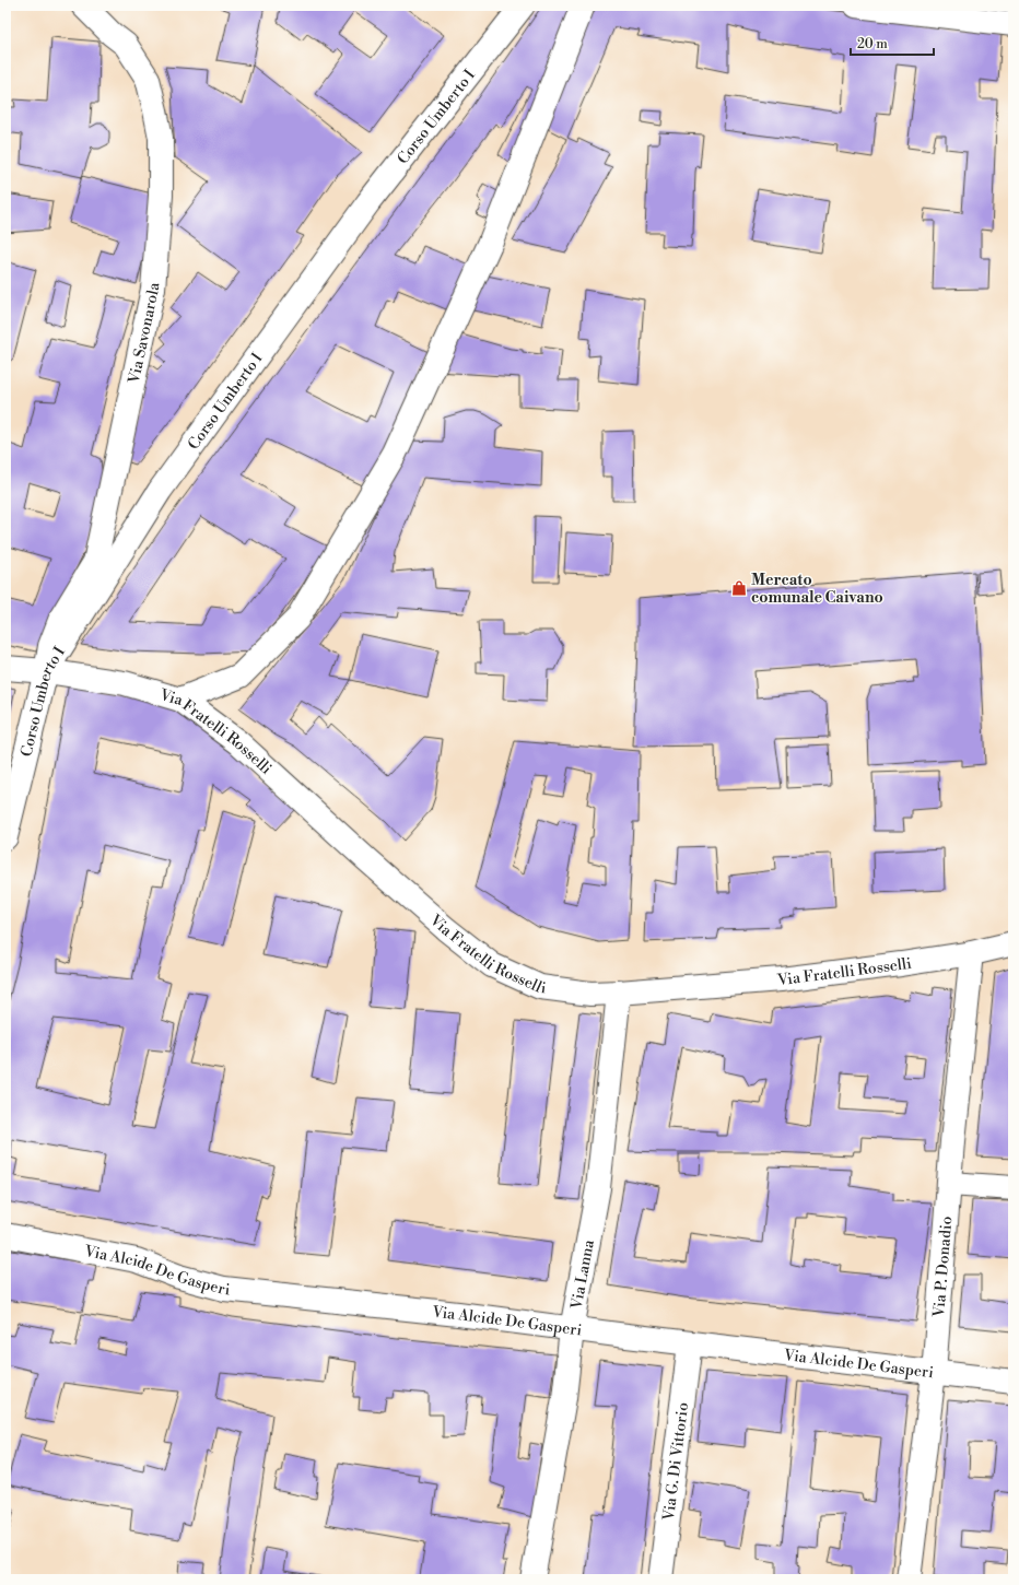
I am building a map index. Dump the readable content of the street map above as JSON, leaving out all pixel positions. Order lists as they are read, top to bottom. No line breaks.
{"streets":{"street":["Corso Umberto I","Via Savonarola","Via Fratelli Rosselli","Via P. Donadio","Via Alcide De Gasperi","Via Lanna","Via G. Di Vittorio"]},"crossings":[["Corso Umberto I","Via Savonarola"],["Corso Umberto I","Via Fratelli Rosselli"],["Via Savonarola","Via Fratelli Rosselli"],["Via Fratelli Rosselli","Via P. Donadio"],["Via Fratelli Rosselli","Via Lanna"],["Via P. Donadio","Via Alcide De Gasperi"],["Via Alcide De Gasperi","Via Lanna"],["Via Alcide De Gasperi","Via G. Di Vittorio"]],"places":{"shop":["Mercato comunale Caivano"]},"scale_bar":"20 m"}
